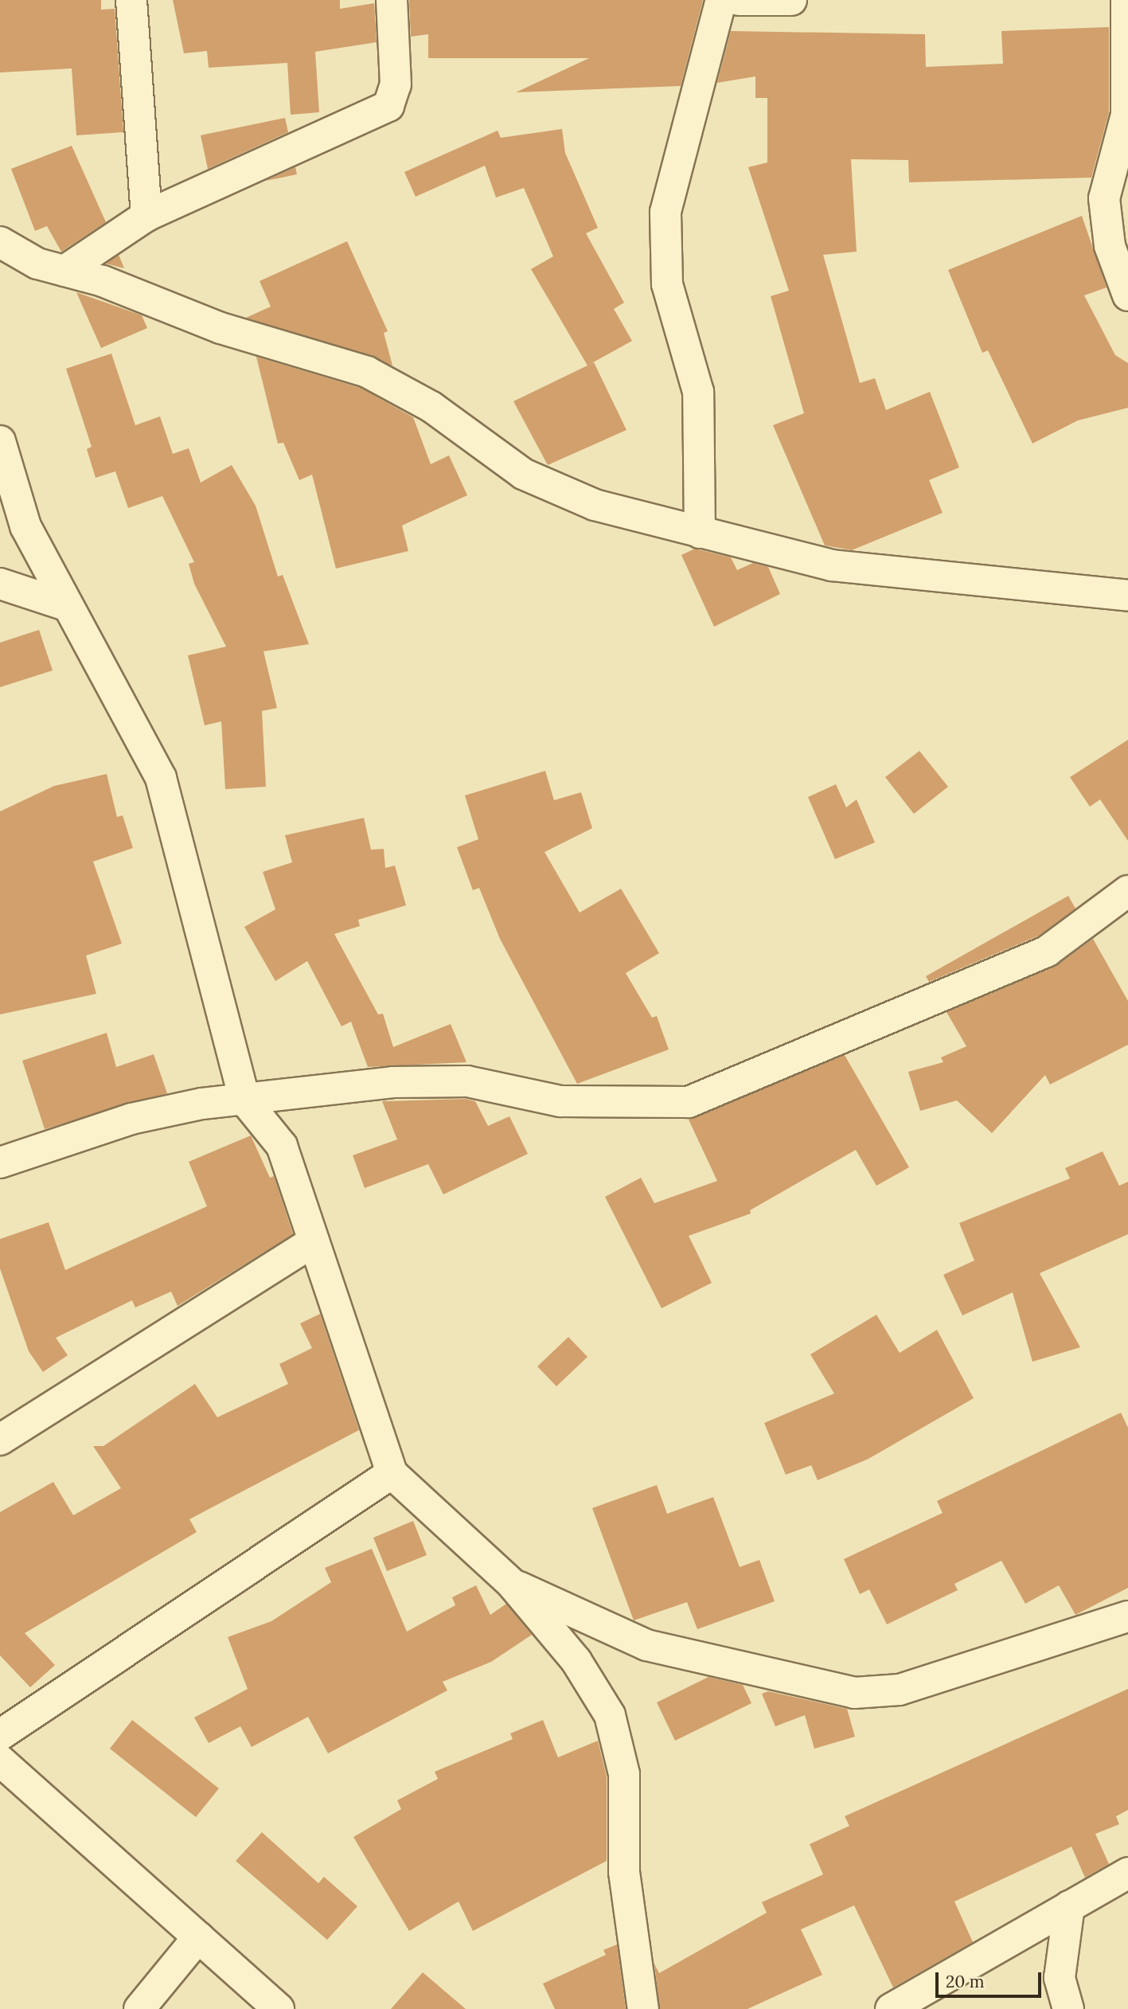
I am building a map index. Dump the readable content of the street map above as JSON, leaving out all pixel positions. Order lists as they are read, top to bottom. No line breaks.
{"scale_bar":"20 m"}
